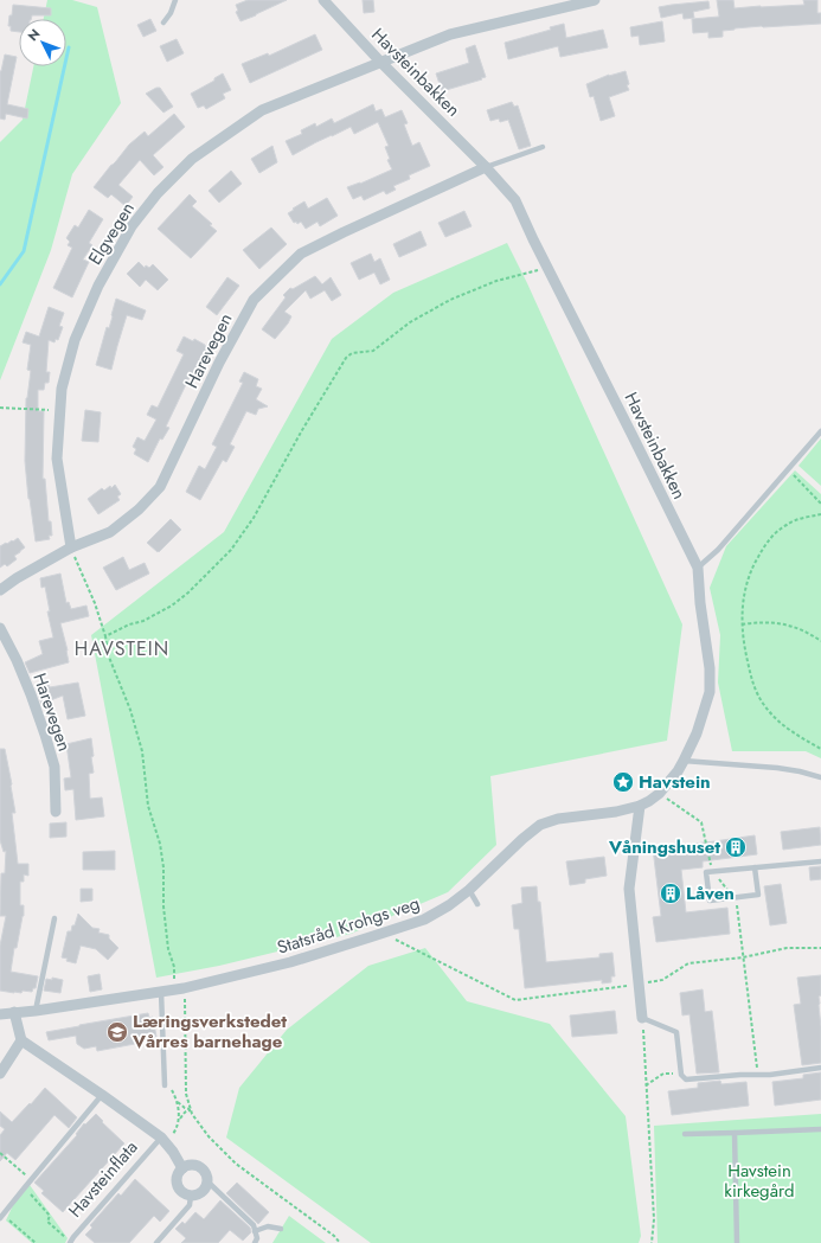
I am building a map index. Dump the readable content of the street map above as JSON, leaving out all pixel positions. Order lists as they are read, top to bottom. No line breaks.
{"streets":{"street":["Havsteinbakken","Elgvegen","Harevegen","Statsråd Krohgs veg","Havsteinflata"]},"crossings":[["Havsteinbakken","Elgvegen"],["Havsteinbakken","Harevegen"],["Havsteinbakken","Statsråd Krohgs veg"],["Elgvegen","Harevegen"]],"districts":["HAVSTEIN"],"parks":["Havstein kirkegård"],"places":{"place":["Havstein"],"building":["Våningshuset","Låven"],"school or university":["Læringsverkstedet Vårres barnehage"]},"north":"top left"}
